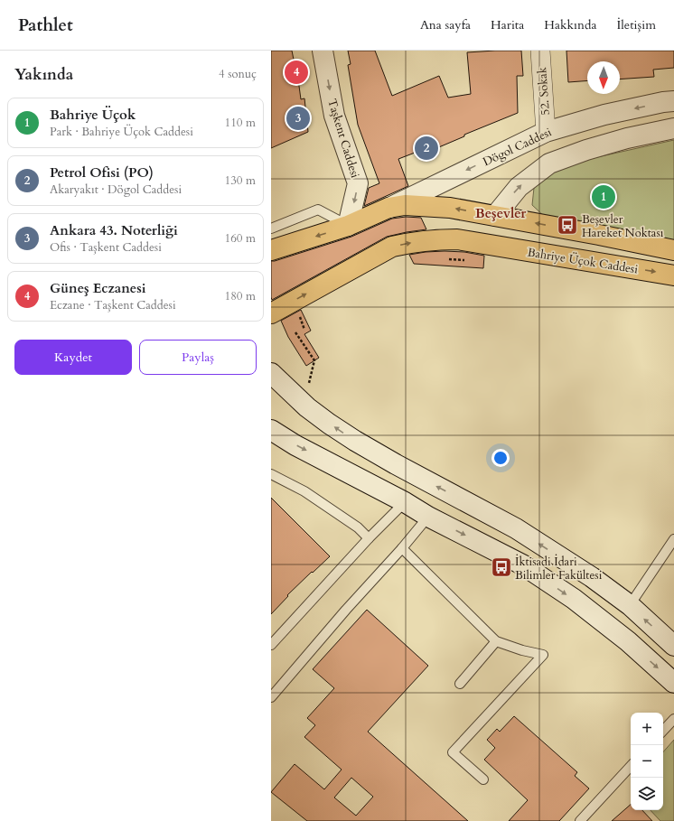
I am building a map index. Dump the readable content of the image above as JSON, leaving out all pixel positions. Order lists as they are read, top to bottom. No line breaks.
{"streets":{"main road":["Taşkent Caddesi","Dögol Caddesi","Bahriye Üçok Caddesi"],"street":["52. Sokak"]},"crossings":[["52. Sokak","Dögol Caddesi"],["Taşkent Caddesi","Dögol Caddesi"]],"one_way":["Taşkent Caddesi"],"districts":["Beşevler"],"places":{"bus stop":["Beşevler Hareket Noktası","İktisadi İdari Bilimler Fakültesi"]},"north":"bottom","page":{"header":"Pathlet","nav":["Ana sayfa","Harita","Hakkında","İletişim"],"heading":["Yakında","4 sonuç"],"pins":["4","3","2","1"],"list":[{"mark":"1","name":"Bahriye Üçok","note":"Park · Bahriye Üçok Caddesi","value":"110 m"},{"mark":"2","name":"Petrol Ofisi (PO)","note":"Akaryakıt · Dögol Caddesi","value":"130 m"},{"mark":"3","name":"Ankara 43. Noterliği","note":"Ofis · Taşkent Caddesi","value":"160 m"},{"mark":"4","name":"Güneş Eczanesi","note":"Eczane · Taşkent Caddesi","value":"180 m"}],"buttons":["Kaydet","Paylaş"],"map_buttons":["+","−"]}}
